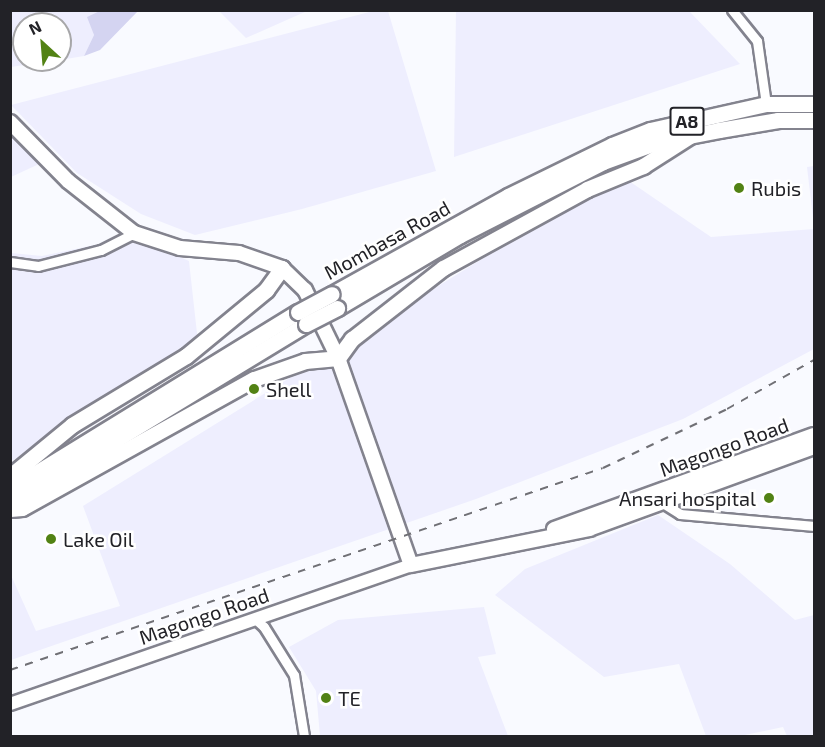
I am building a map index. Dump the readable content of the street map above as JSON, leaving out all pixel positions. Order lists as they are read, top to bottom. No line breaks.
{"streets":{"highway":["A8","Mombasa Road"],"main road":["Magongo Road"]},"places":["Rubis","Shell","Ansari hospital","Lake Oil","TE"],"north":"top left"}
